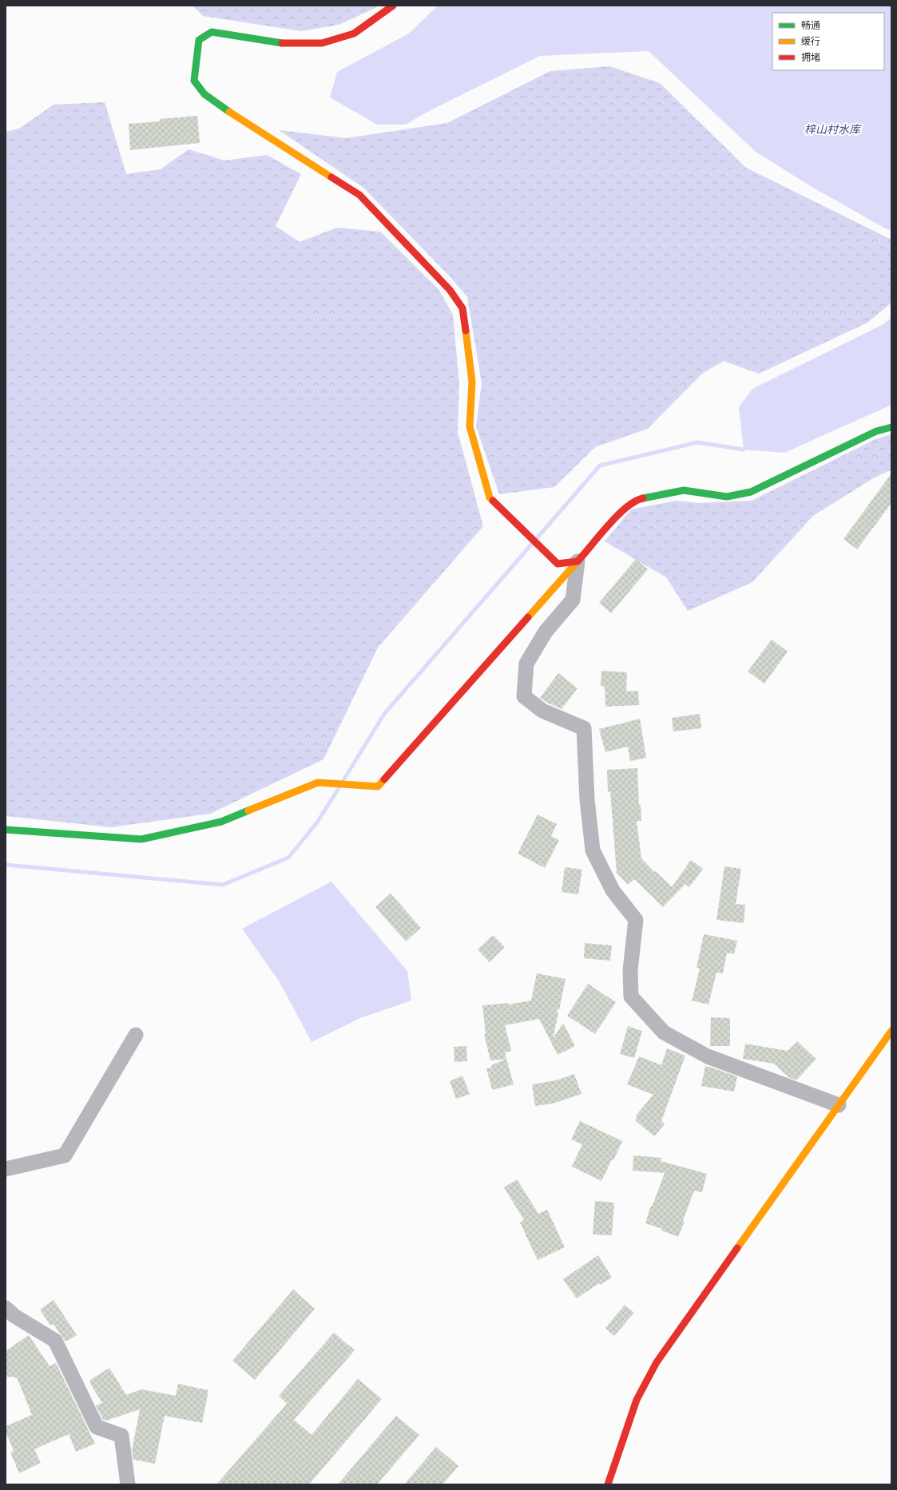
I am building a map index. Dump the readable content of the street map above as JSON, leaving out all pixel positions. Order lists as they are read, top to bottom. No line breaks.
{"water":["梓山村水库"],"legend":["畅通","缓行","拥堵"]}
